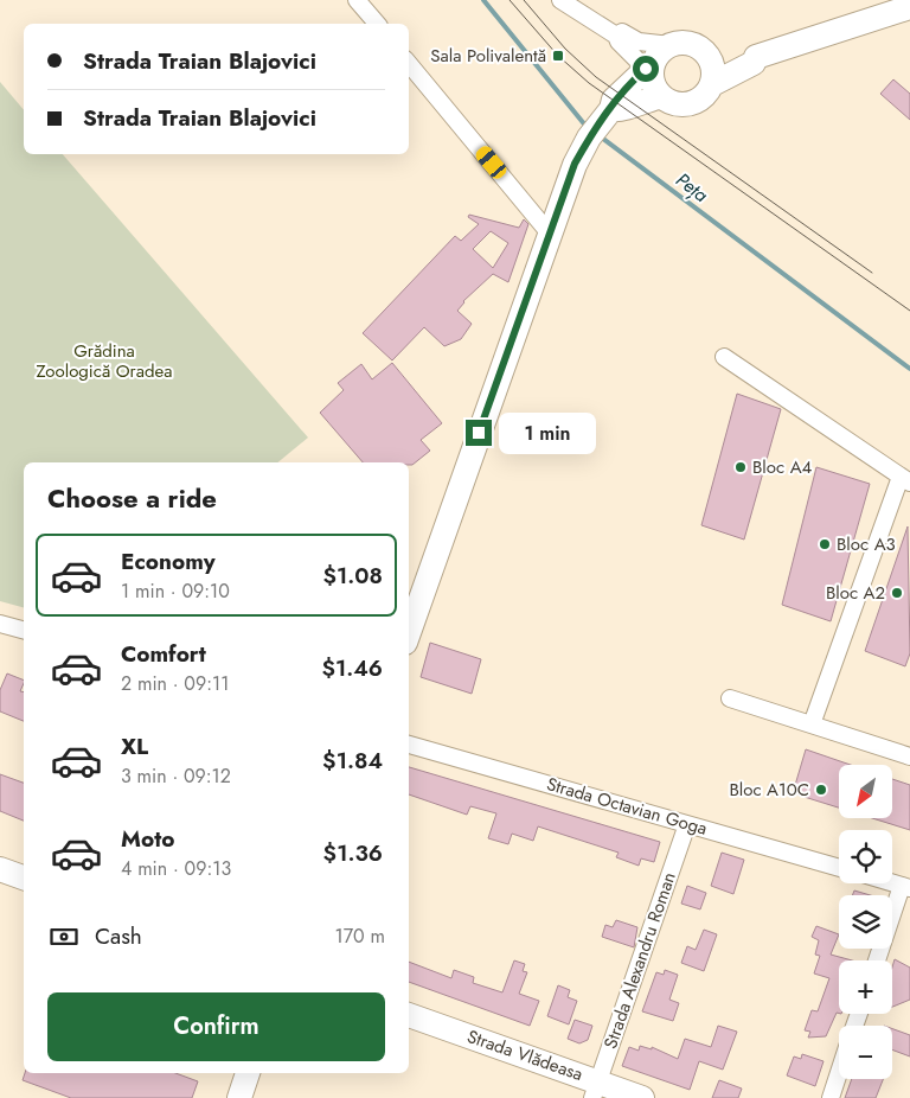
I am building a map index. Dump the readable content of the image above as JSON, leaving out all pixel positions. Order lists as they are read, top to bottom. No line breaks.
{"streets":{"street":["Strada Octavian Goga","Strada Alexandru Roman","Strada Vlădeasa"]},"crossings":[["Strada Octavian Goga","Strada Alexandru Roman"],["Strada Alexandru Roman","Strada Vlădeasa"]],"water":["Peța"],"parks":["Grădina Zoologică Oradea"],"places":{"transit":["Sala Polivalentă"],"other":["Bloc A4","Bloc A3","Bloc A2","Bloc A10C"]},"north":"bottom left","page":{"banner":["Strada Traian Blajovici","Strada Traian Blajovici"],"bubble":"1 min","heading":"Choose a ride","list":[{"name":"Economy","note":"1 min · 09:10","value":"$1.08"},{"name":"Comfort","note":"2 min · 09:11","value":"$1.46"},{"name":"XL","note":"3 min · 09:12","value":"$1.84"},{"name":"Moto","note":"4 min · 09:13","value":"$1.36"}],"map_buttons":["+","−"],"pay":["Cash","170 m"],"buttons":"Confirm"}}
